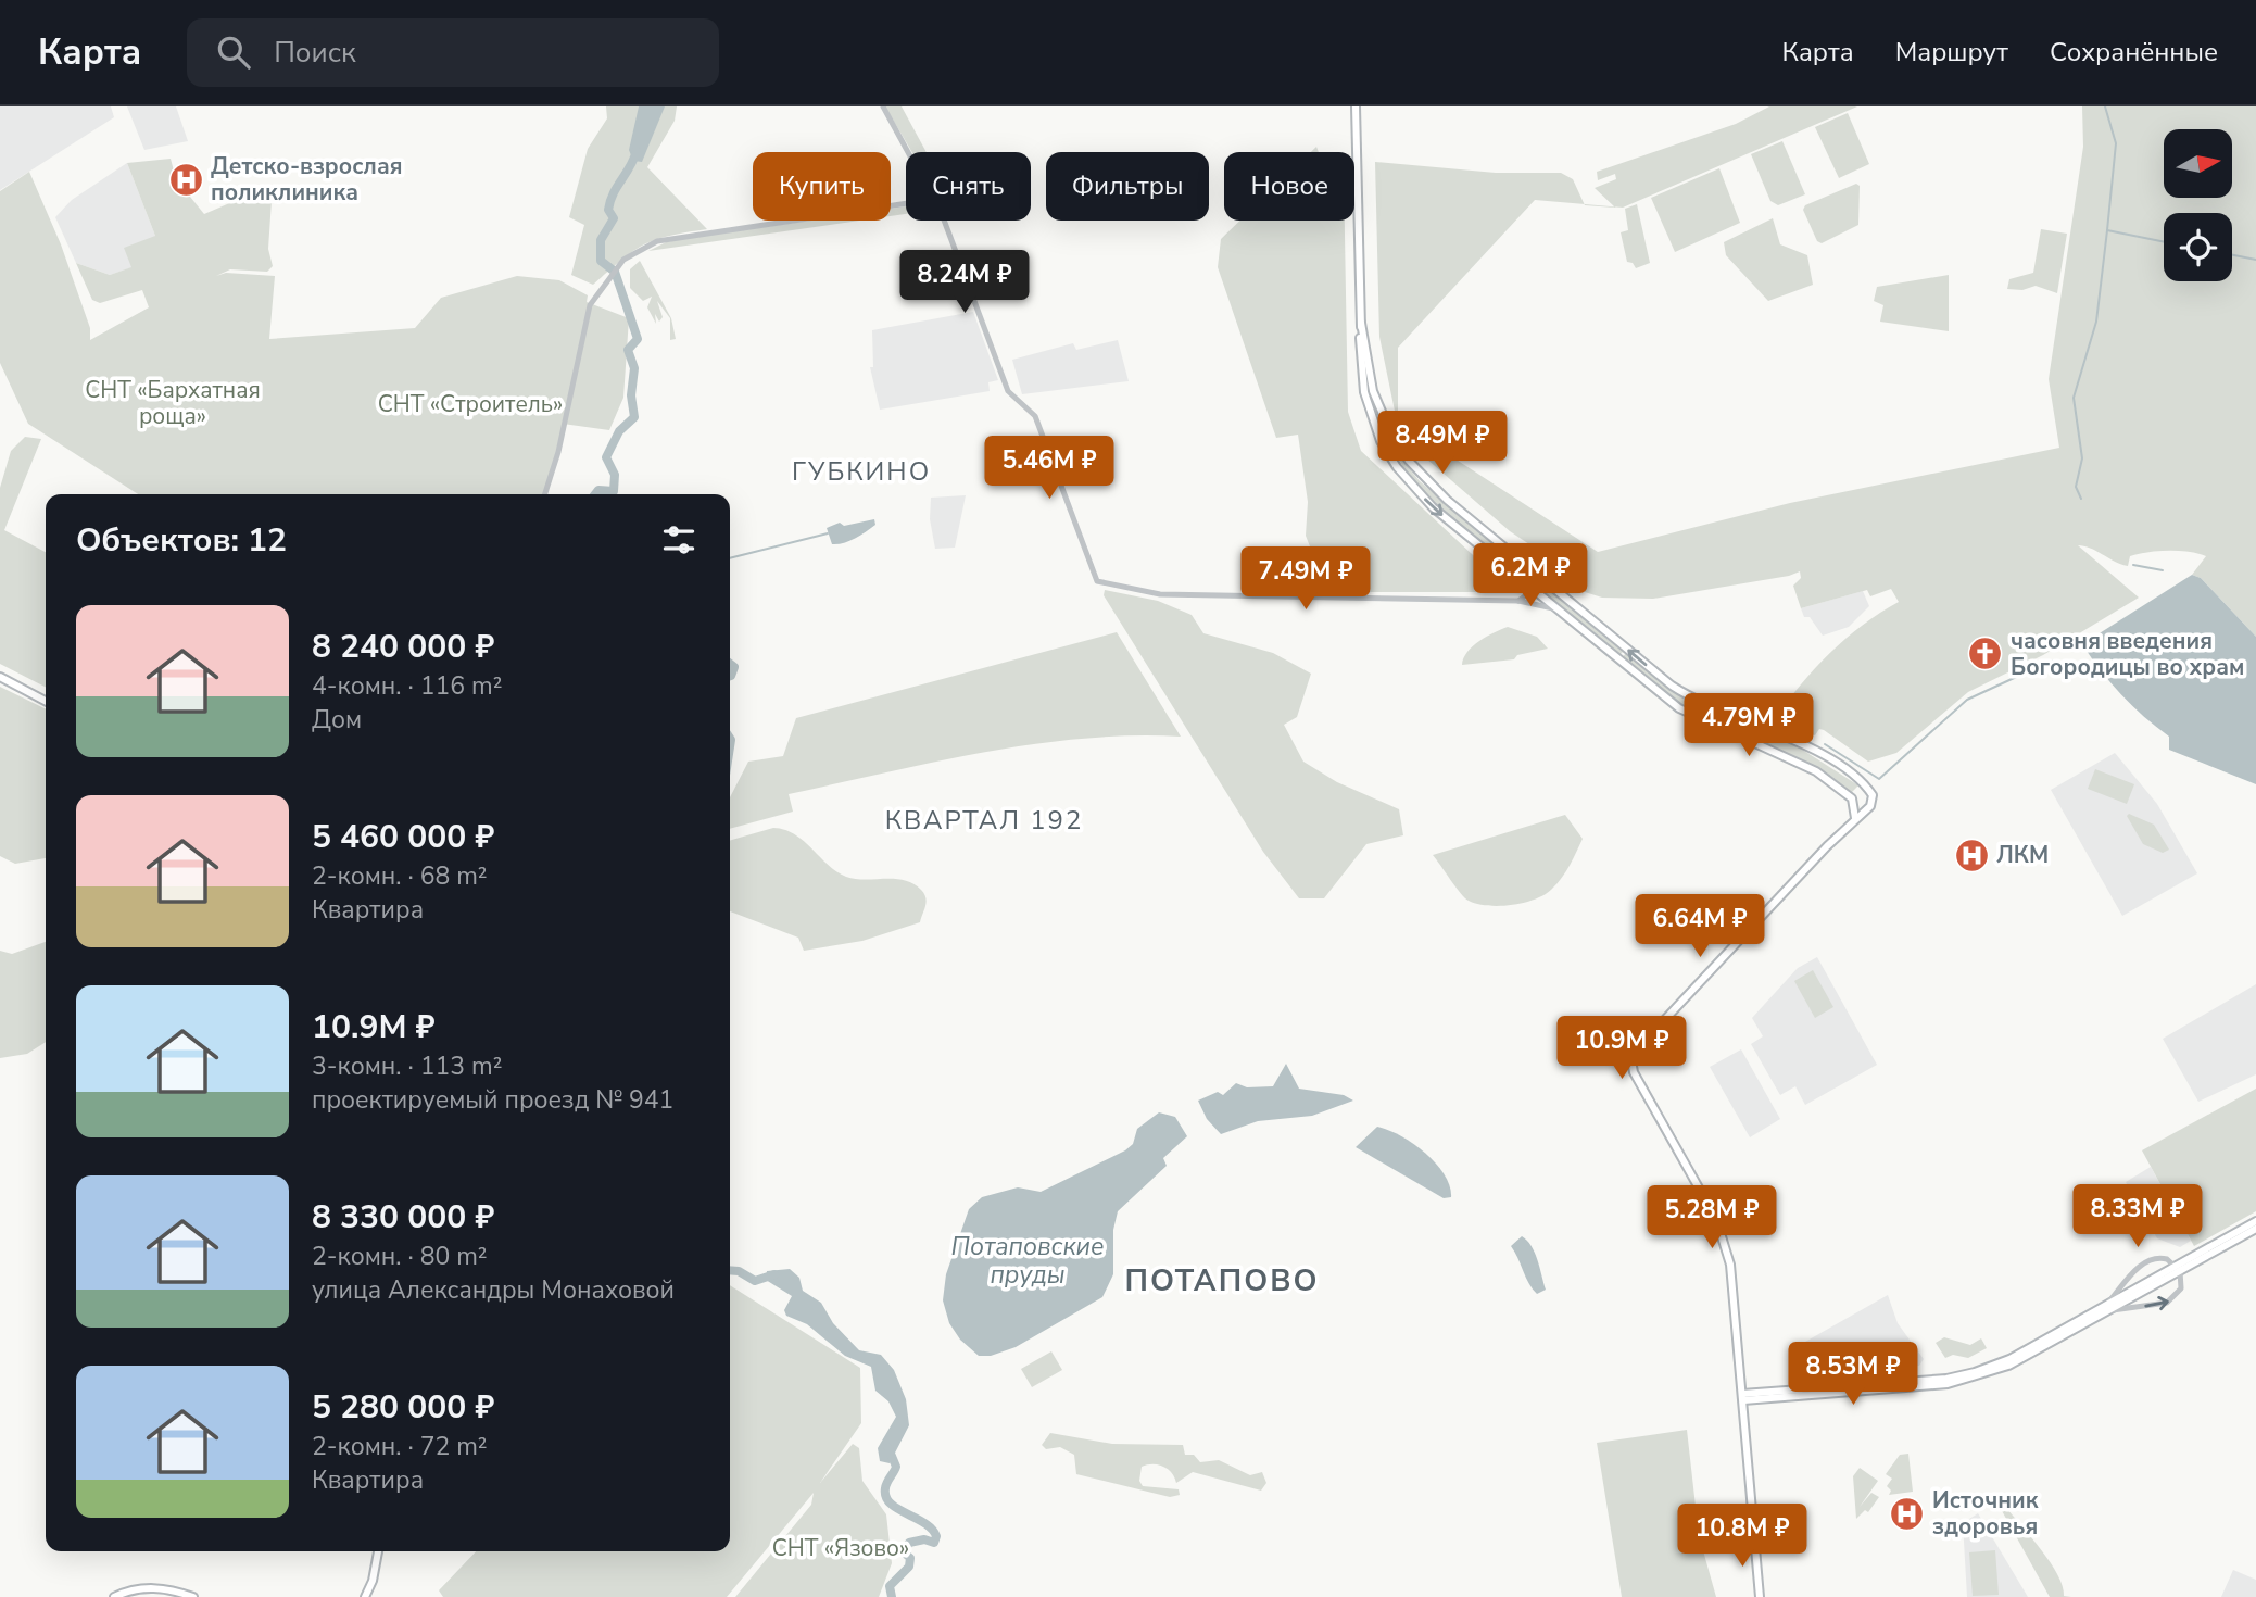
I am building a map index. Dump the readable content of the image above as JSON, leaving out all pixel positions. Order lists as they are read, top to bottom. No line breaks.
{"districts":["ГУБКИНО","КВАРТАЛ 192","ПОТАПОВО"],"water":["Потаповские пруды"],"parks":["СНТ «Бархатная роща»","СНТ «Строитель»","СНТ «Язово»"],"places":{"hospital":["Детско-взрослая поликлиника","ЛКМ","Источник здоровья"],"church":["часовня введения Богородицы во храм"]},"north":"right","page":{"header":"Карта","search":"Поиск","nav":["Карта","Маршрут","Сохранённые"],"chip":["Купить","Снять","Фильтры","Новое"],"price":["8.24M ₽","8.49M ₽","5.46M ₽","6.2M ₽","7.49M ₽","4.79M ₽","6.64M ₽","10.9M ₽","8.33M ₽","5.28M ₽","8.53M ₽","10.8M ₽"],"heading":"Объектов: 12","list":[{"name":"8 240 000 ₽","note":"4-комн. · 116 m² · Дом"},{"name":"5 460 000 ₽","note":"2-комн. · 68 m² · Квартира"},{"name":"10.9M ₽","note":"3-комн. · 113 m² · проектируемый проезд № 941"},{"name":"8 330 000 ₽","note":"2-комн. · 80 m² · улица Александры Монаховой"},{"name":"5 280 000 ₽","note":"2-комн. · 72 m² · Квартира"}]}}
